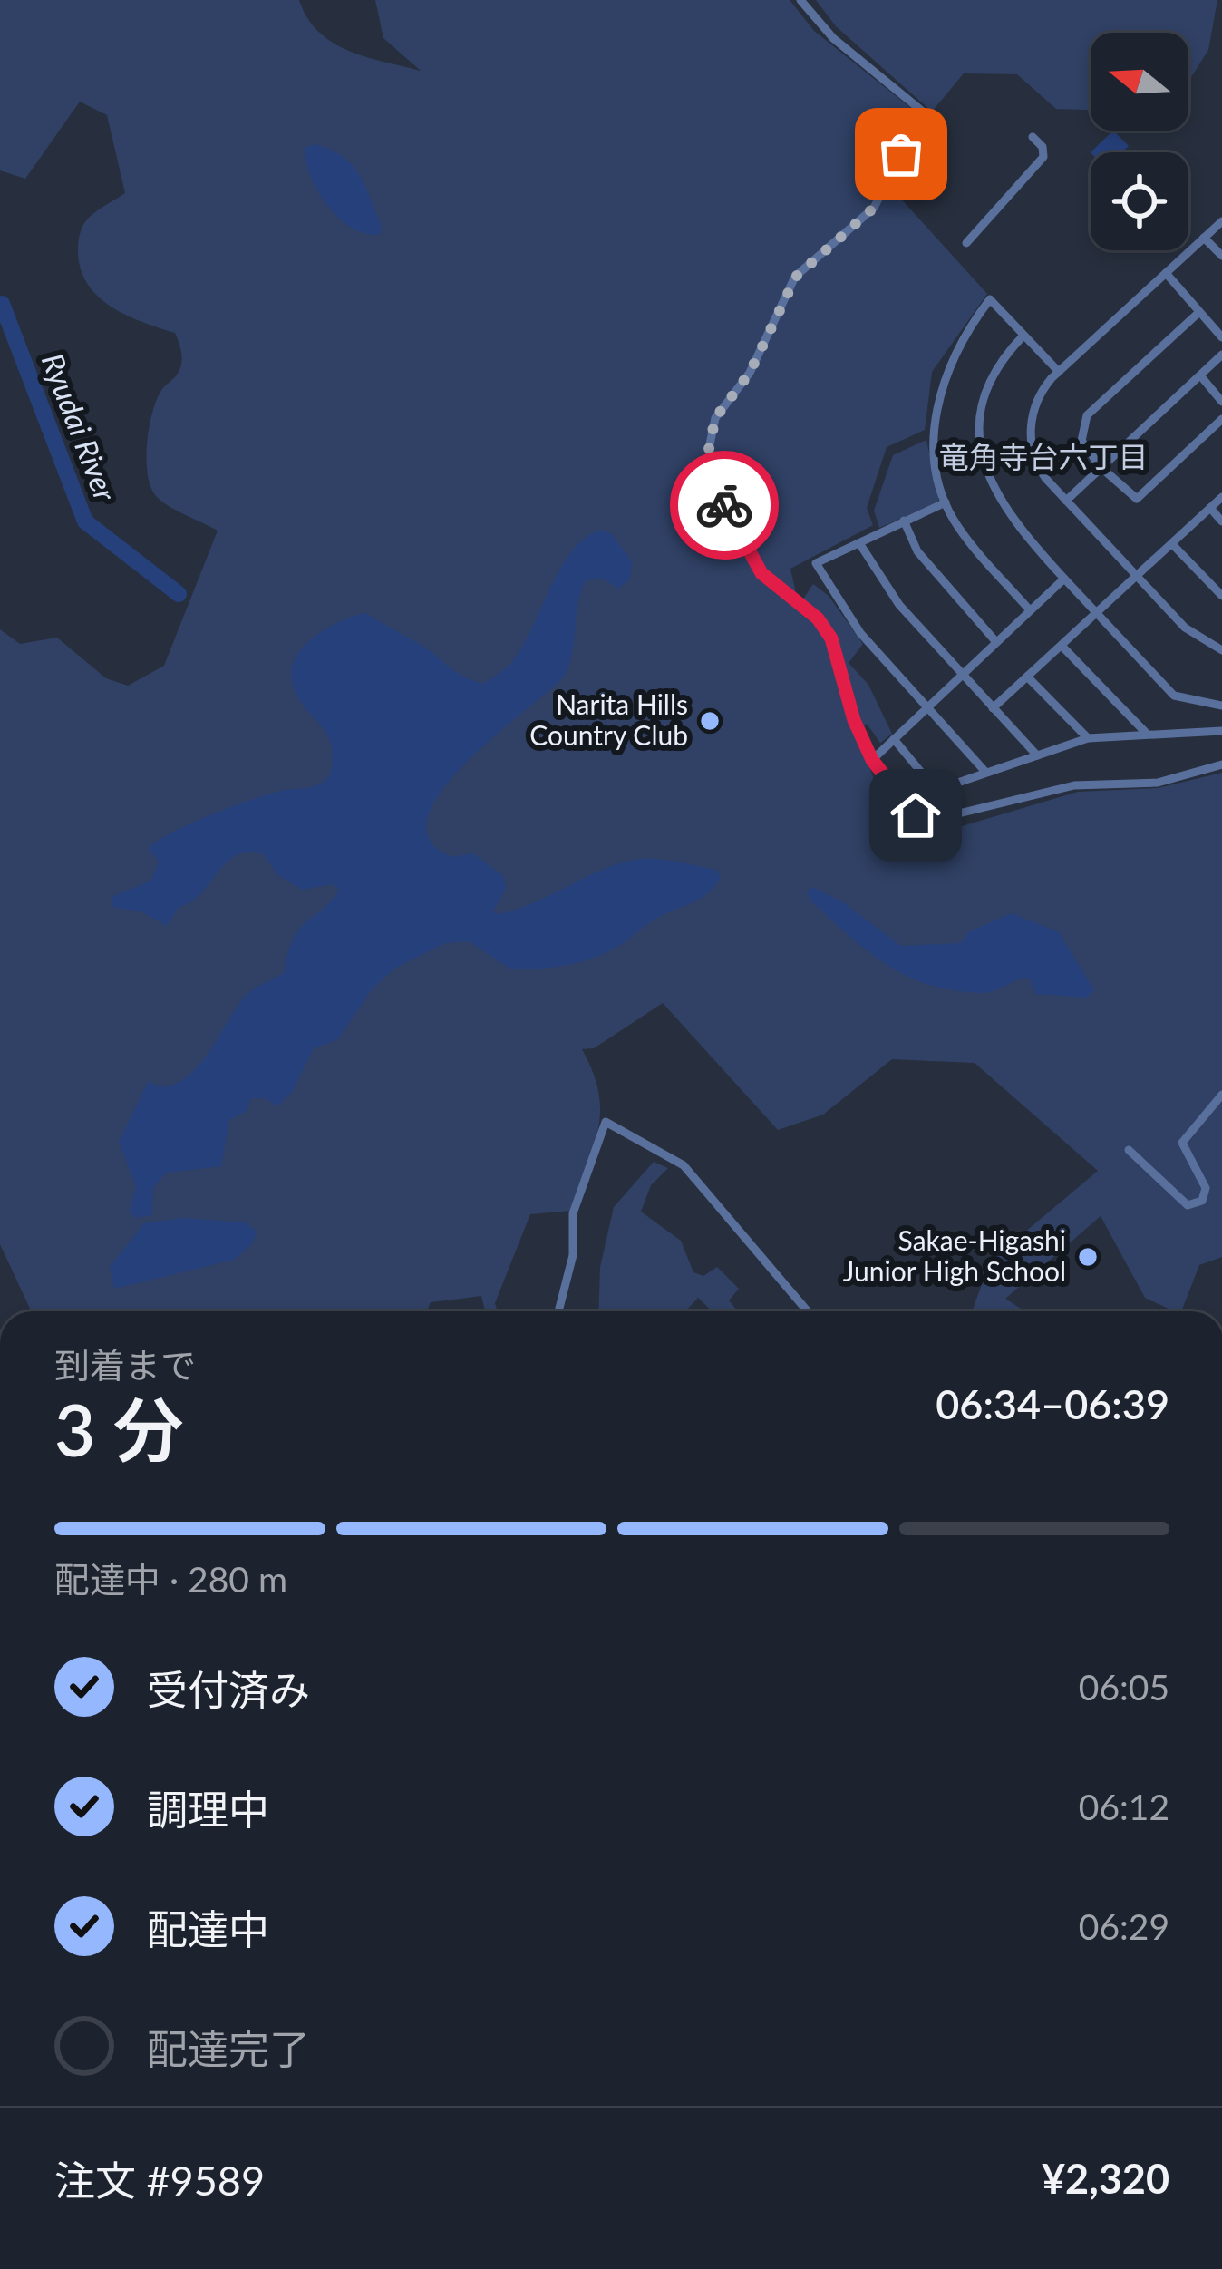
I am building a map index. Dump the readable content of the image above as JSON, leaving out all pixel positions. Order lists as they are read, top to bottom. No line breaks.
{"districts":["竜角寺台六丁目"],"water":["Ryudai River"],"places":["Narita Hills Country Club","Sakae-Higashi Junior High School"],"north":"left","page":{"heading":["3 分","到着まで","06:34–06:39"],"panel":["注文 #9589","¥2,320"],"bar":"配達中 · 280 m","list":[["受付済み","06:05"],["調理中","06:12"],["配達中","06:29"],"配達完了"]}}
